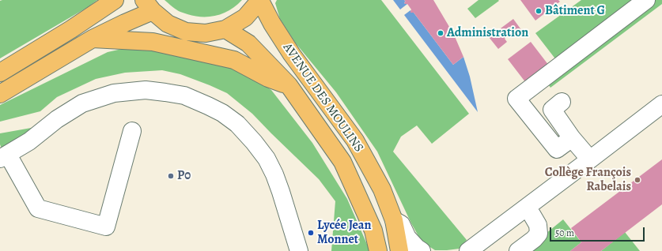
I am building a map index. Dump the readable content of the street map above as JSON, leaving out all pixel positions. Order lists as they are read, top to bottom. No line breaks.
{"streets":{"main road":["AVENUE DES MOULINS"]},"places":["Bâtiment G","Administration","P0","Collège François Rabelais","Lycée Jean Monnet"],"scale_bar":"50 m"}
